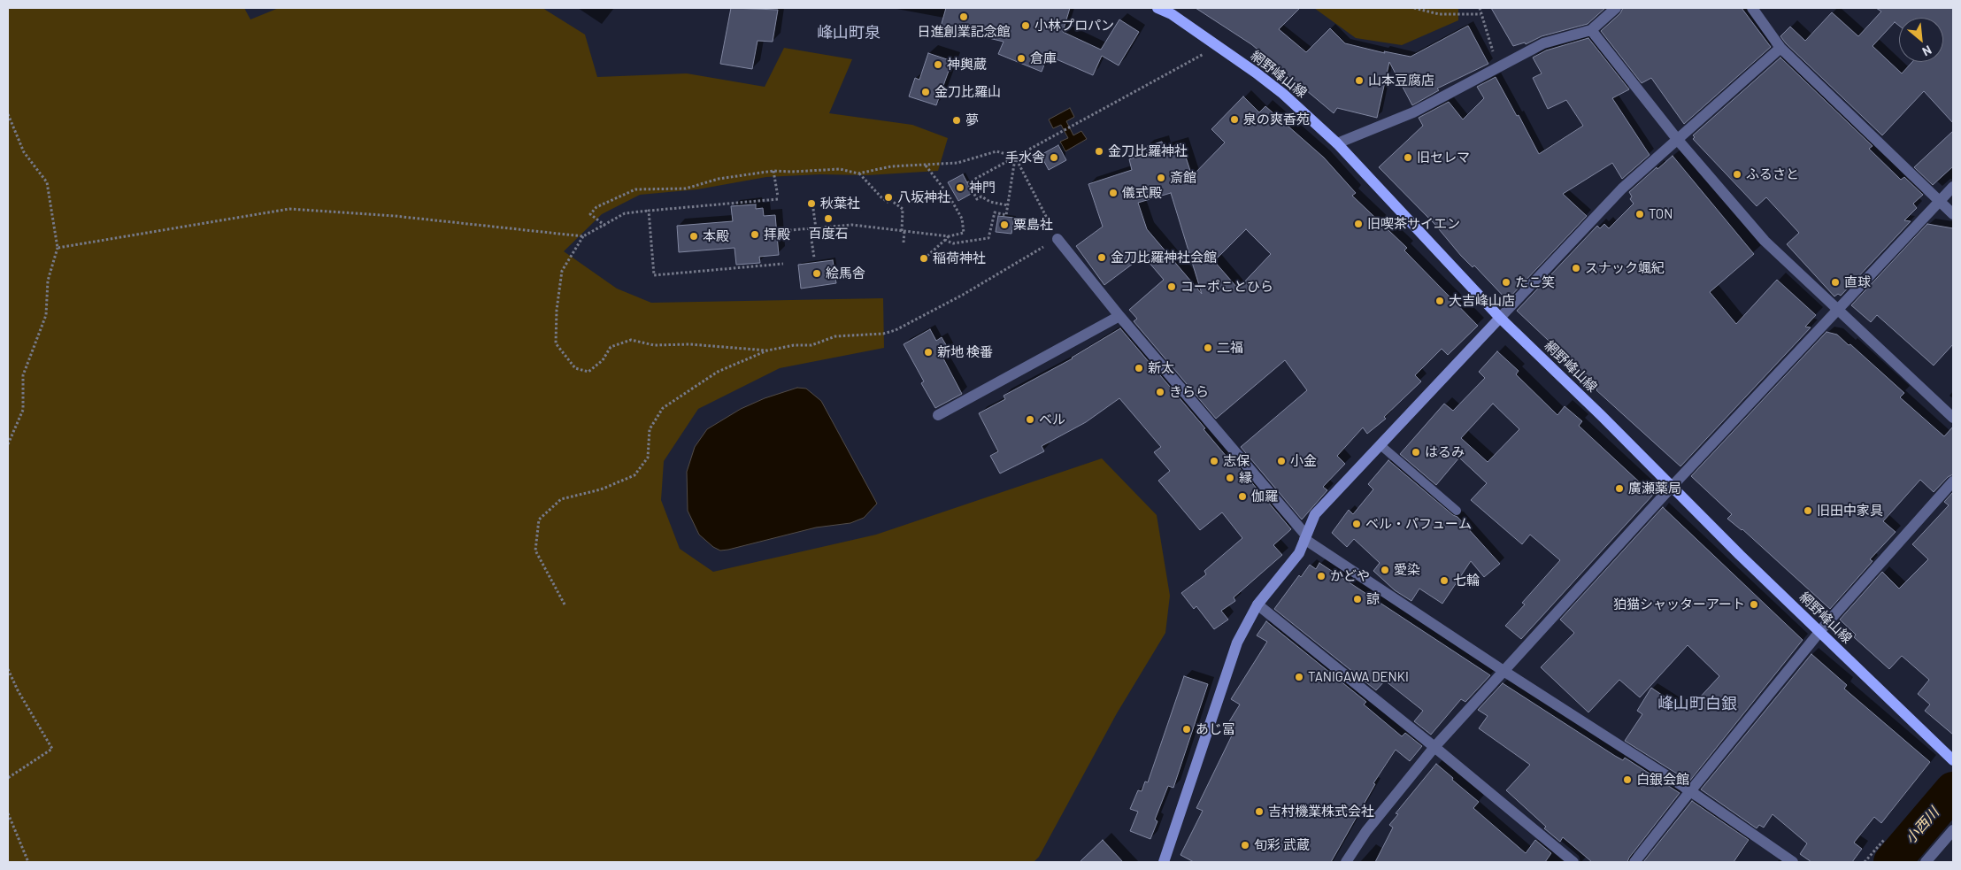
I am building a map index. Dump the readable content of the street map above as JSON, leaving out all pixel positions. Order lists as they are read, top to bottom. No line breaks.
{"streets":{"main road":["網野峰山線"]},"districts":["峰山町泉","峰山町白銀"],"water":["小西川"],"places":["日進創業記念館","小林プロパン","倉庫","神輿蔵","山本豆腐店","金刀比羅山","泉の爽香苑","夢","金刀比羅神社","手水舎","旧セレマ","ふるさと","斎館","神門","儀式殿","八坂神社","秋葉社","TON","百度石","旧喫茶サイエン","粟島社","拝殿","本殿","金刀比羅神社会館","稲荷神社","スナック颯紀","絵馬舎","たこ笑","直球","コーポことひら","大吉峰山店","二福","新地 検番","新太","きらら","ベル","はるみ","志保","小金","縁","廣瀬薬局","伽羅","旧田中家具","ベル・パフューム","愛染","かどや","七輪","諒","狛猫シャッターアート","TANIGAWA DENKI","あじ冨","白銀会館","吉村機業株式会社","旬彩 武蔵"],"north":"bottom right"}
